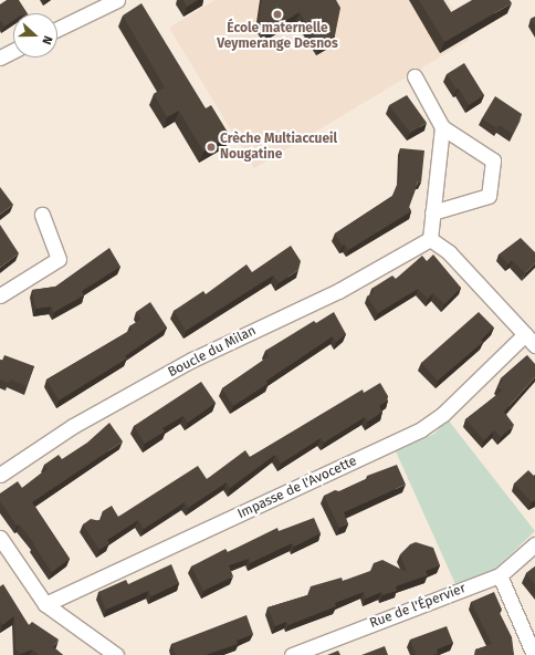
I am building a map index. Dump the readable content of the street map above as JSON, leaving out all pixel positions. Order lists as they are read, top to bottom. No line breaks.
{"streets":{"street":["Boucle du Milan","Impasse de l'Avocette","Rue de l'Épervier"]},"places":["École maternelle Veymerange Desnos","Crèche Multiaccueil Nougatine"],"north":"right"}
